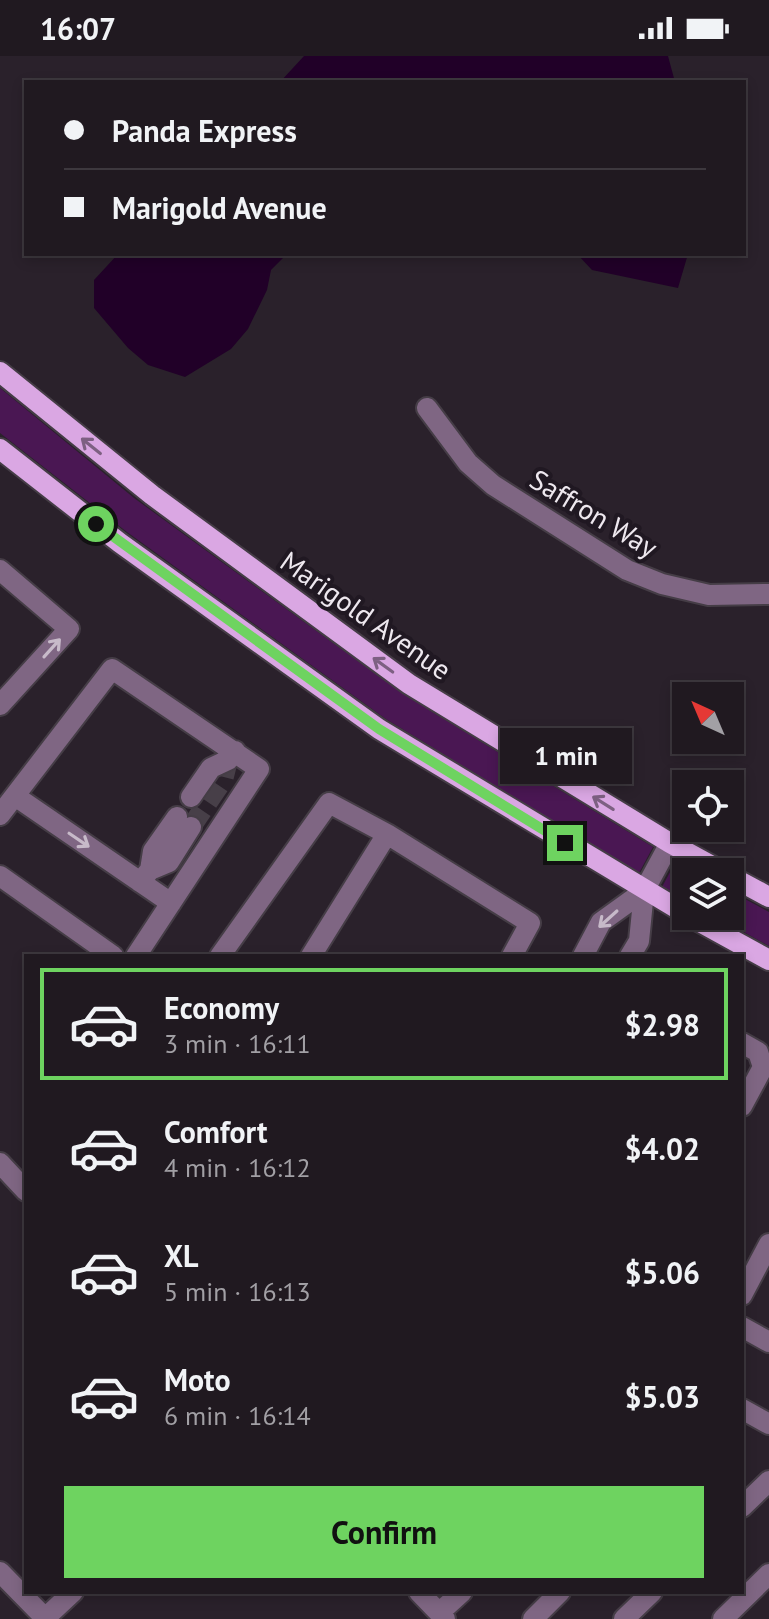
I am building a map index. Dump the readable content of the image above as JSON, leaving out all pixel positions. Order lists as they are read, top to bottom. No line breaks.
{"streets":{"main road":["Marigold Avenue"],"street":["Saffron Way"]},"north":"top left","page":{"status":"16:07","banner":["Panda Express","Marigold Avenue"],"bubble":"1 min","list":[{"name":"Economy","note":"3 min · 16:11","value":"$2.98"},{"name":"Comfort","note":"4 min · 16:12","value":"$4.02"},{"name":"XL","note":"5 min · 16:13","value":"$5.06"},{"name":"Moto","note":"6 min · 16:14","value":"$5.03"}],"buttons":"Confirm"}}
